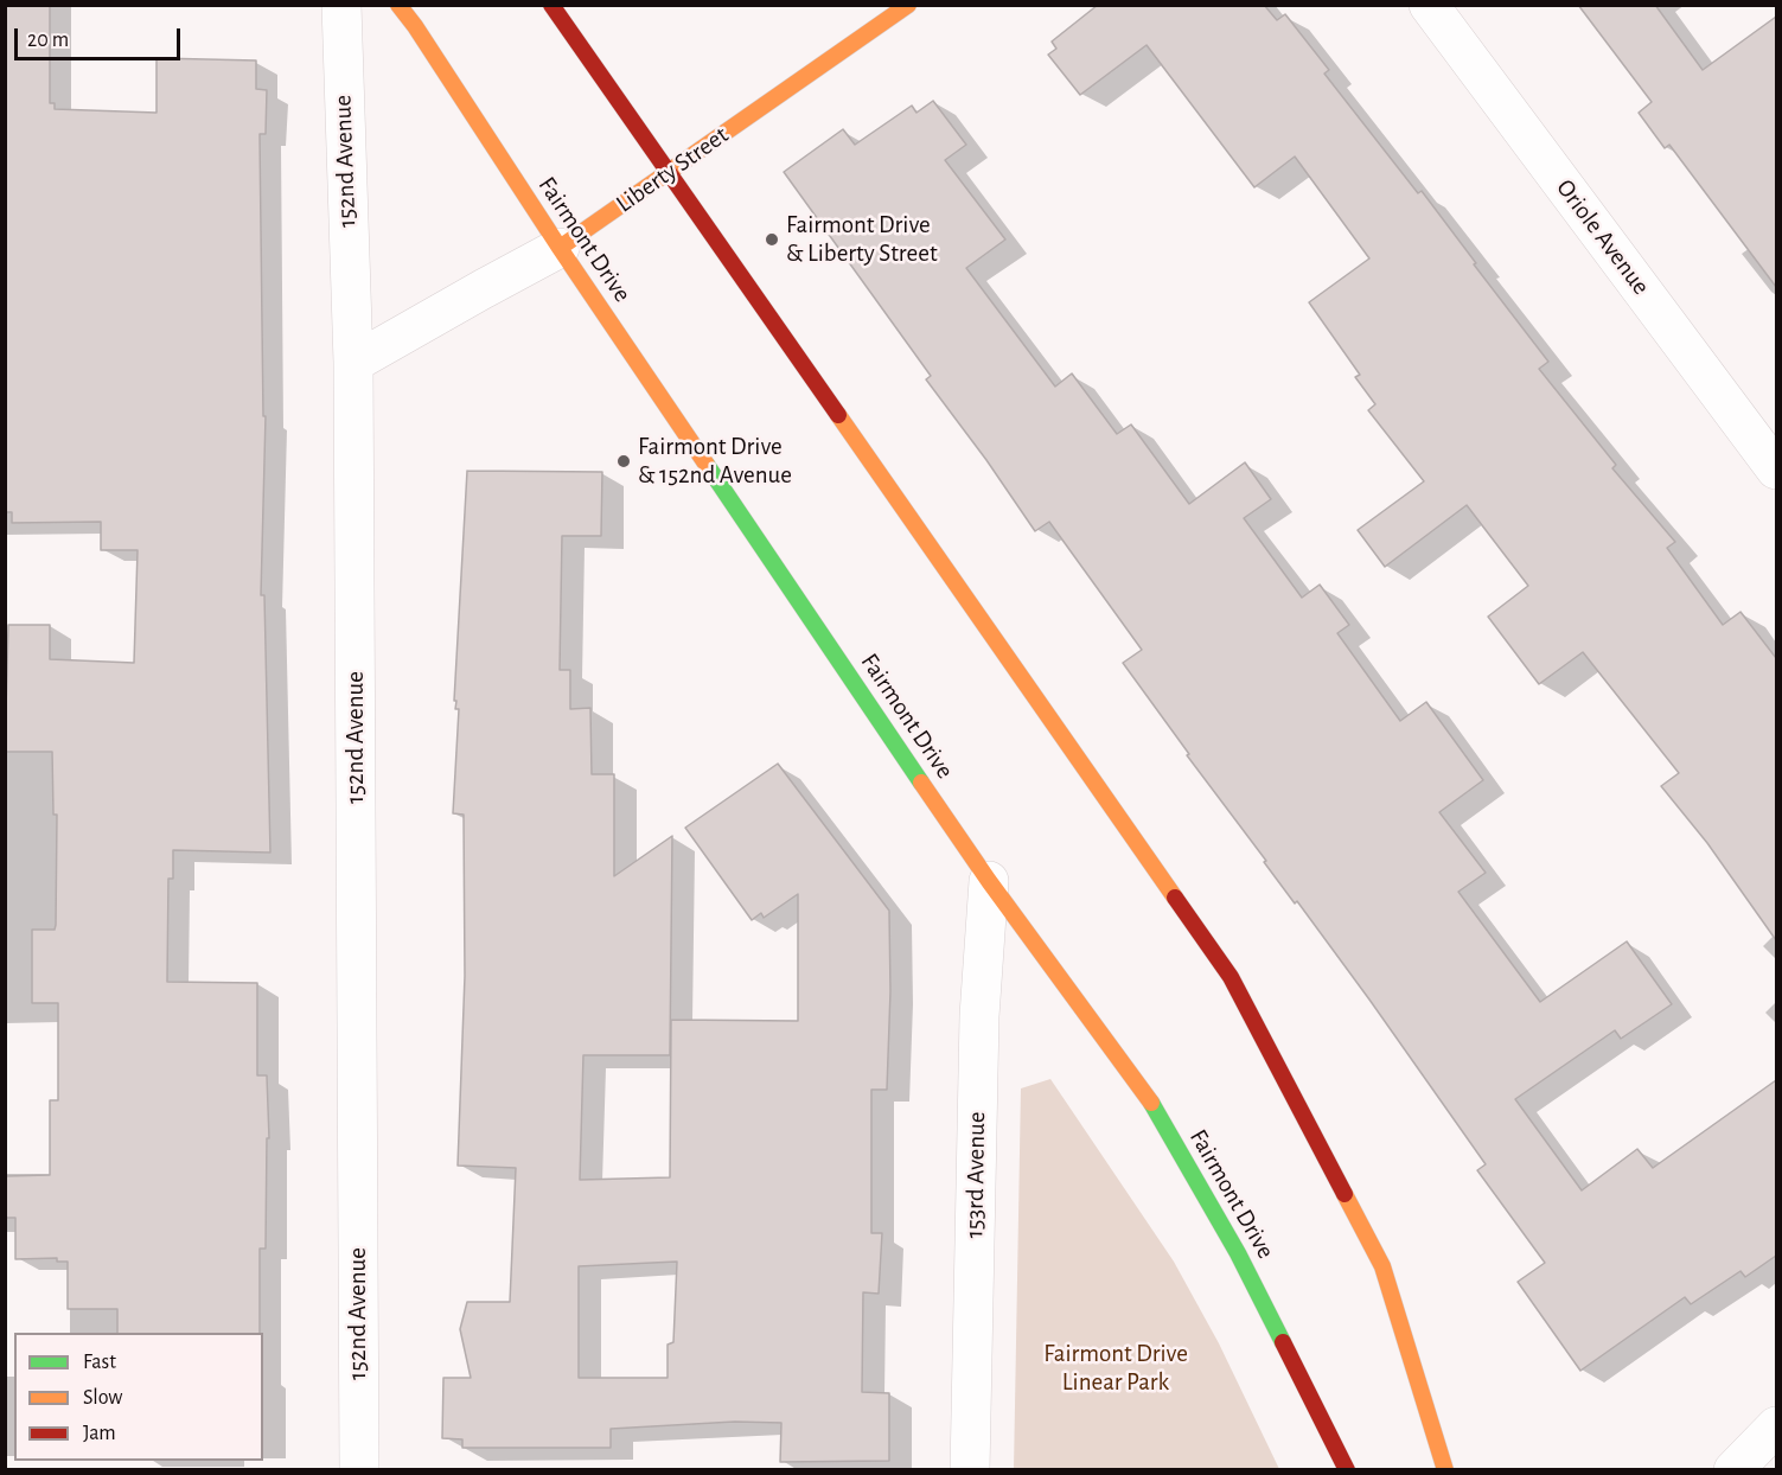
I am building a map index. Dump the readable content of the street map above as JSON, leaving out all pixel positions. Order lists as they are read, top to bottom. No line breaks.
{"streets":{"main road":["Liberty Street","Fairmont Drive"],"street":["152nd Avenue","Oriole Avenue","153rd Avenue"]},"crossings":[["152nd Avenue","Liberty Street"],["Liberty Street","Fairmont Drive"],["Fairmont Drive","153rd Avenue"]],"parks":["Fairmont Drive Linear Park"],"places":["Fairmont Drive & Liberty Street","Fairmont Drive & 152nd Avenue"],"legend":["Fast","Slow","Jam"],"scale_bar":"20 m"}
